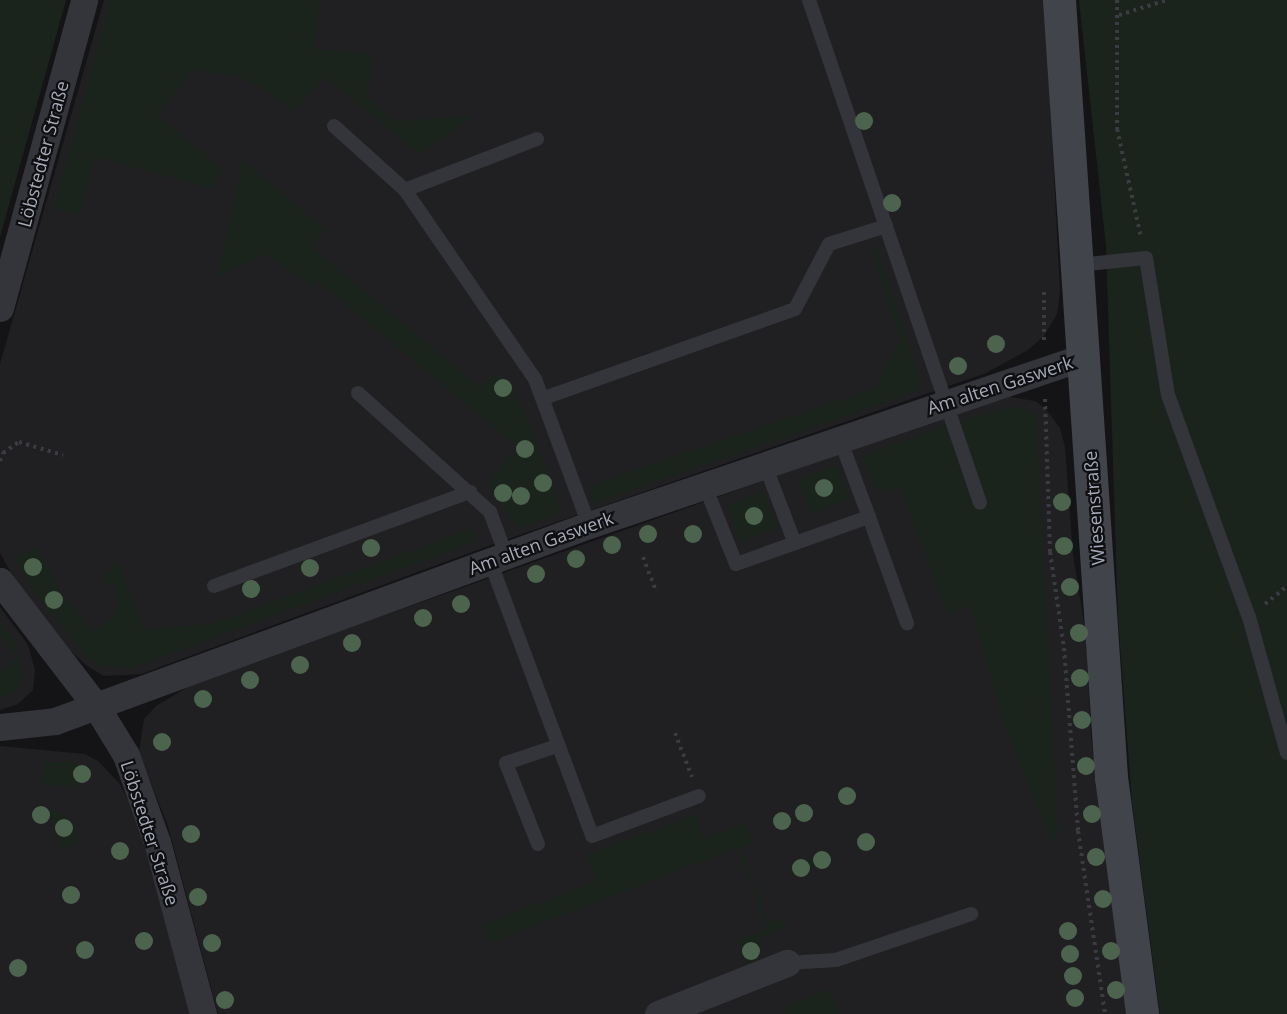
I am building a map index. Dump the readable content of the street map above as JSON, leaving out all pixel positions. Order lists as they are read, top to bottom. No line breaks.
{"streets":{"street":["Löbstedter Straße","Am alten Gaswerk","Wiesenstraße"]},"crossings":[["Löbstedter Straße","Am alten Gaswerk"],["Am alten Gaswerk","Wiesenstraße"]]}
